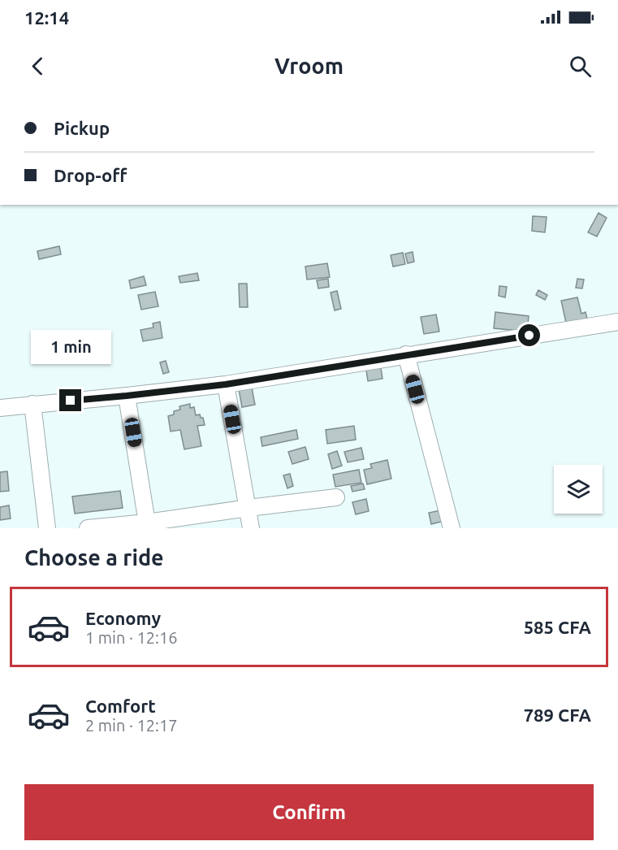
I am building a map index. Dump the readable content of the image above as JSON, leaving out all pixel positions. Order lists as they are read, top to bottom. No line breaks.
{"page":{"status":"12:14","header":"Vroom","banner":["Pickup","Drop-off"],"bubble":"1 min","heading":"Choose a ride","list":[{"name":"Economy","note":"1 min · 12:16","value":"585 CFA"},{"name":"Comfort","note":"2 min · 12:17","value":"789 CFA"}],"buttons":"Confirm"}}
